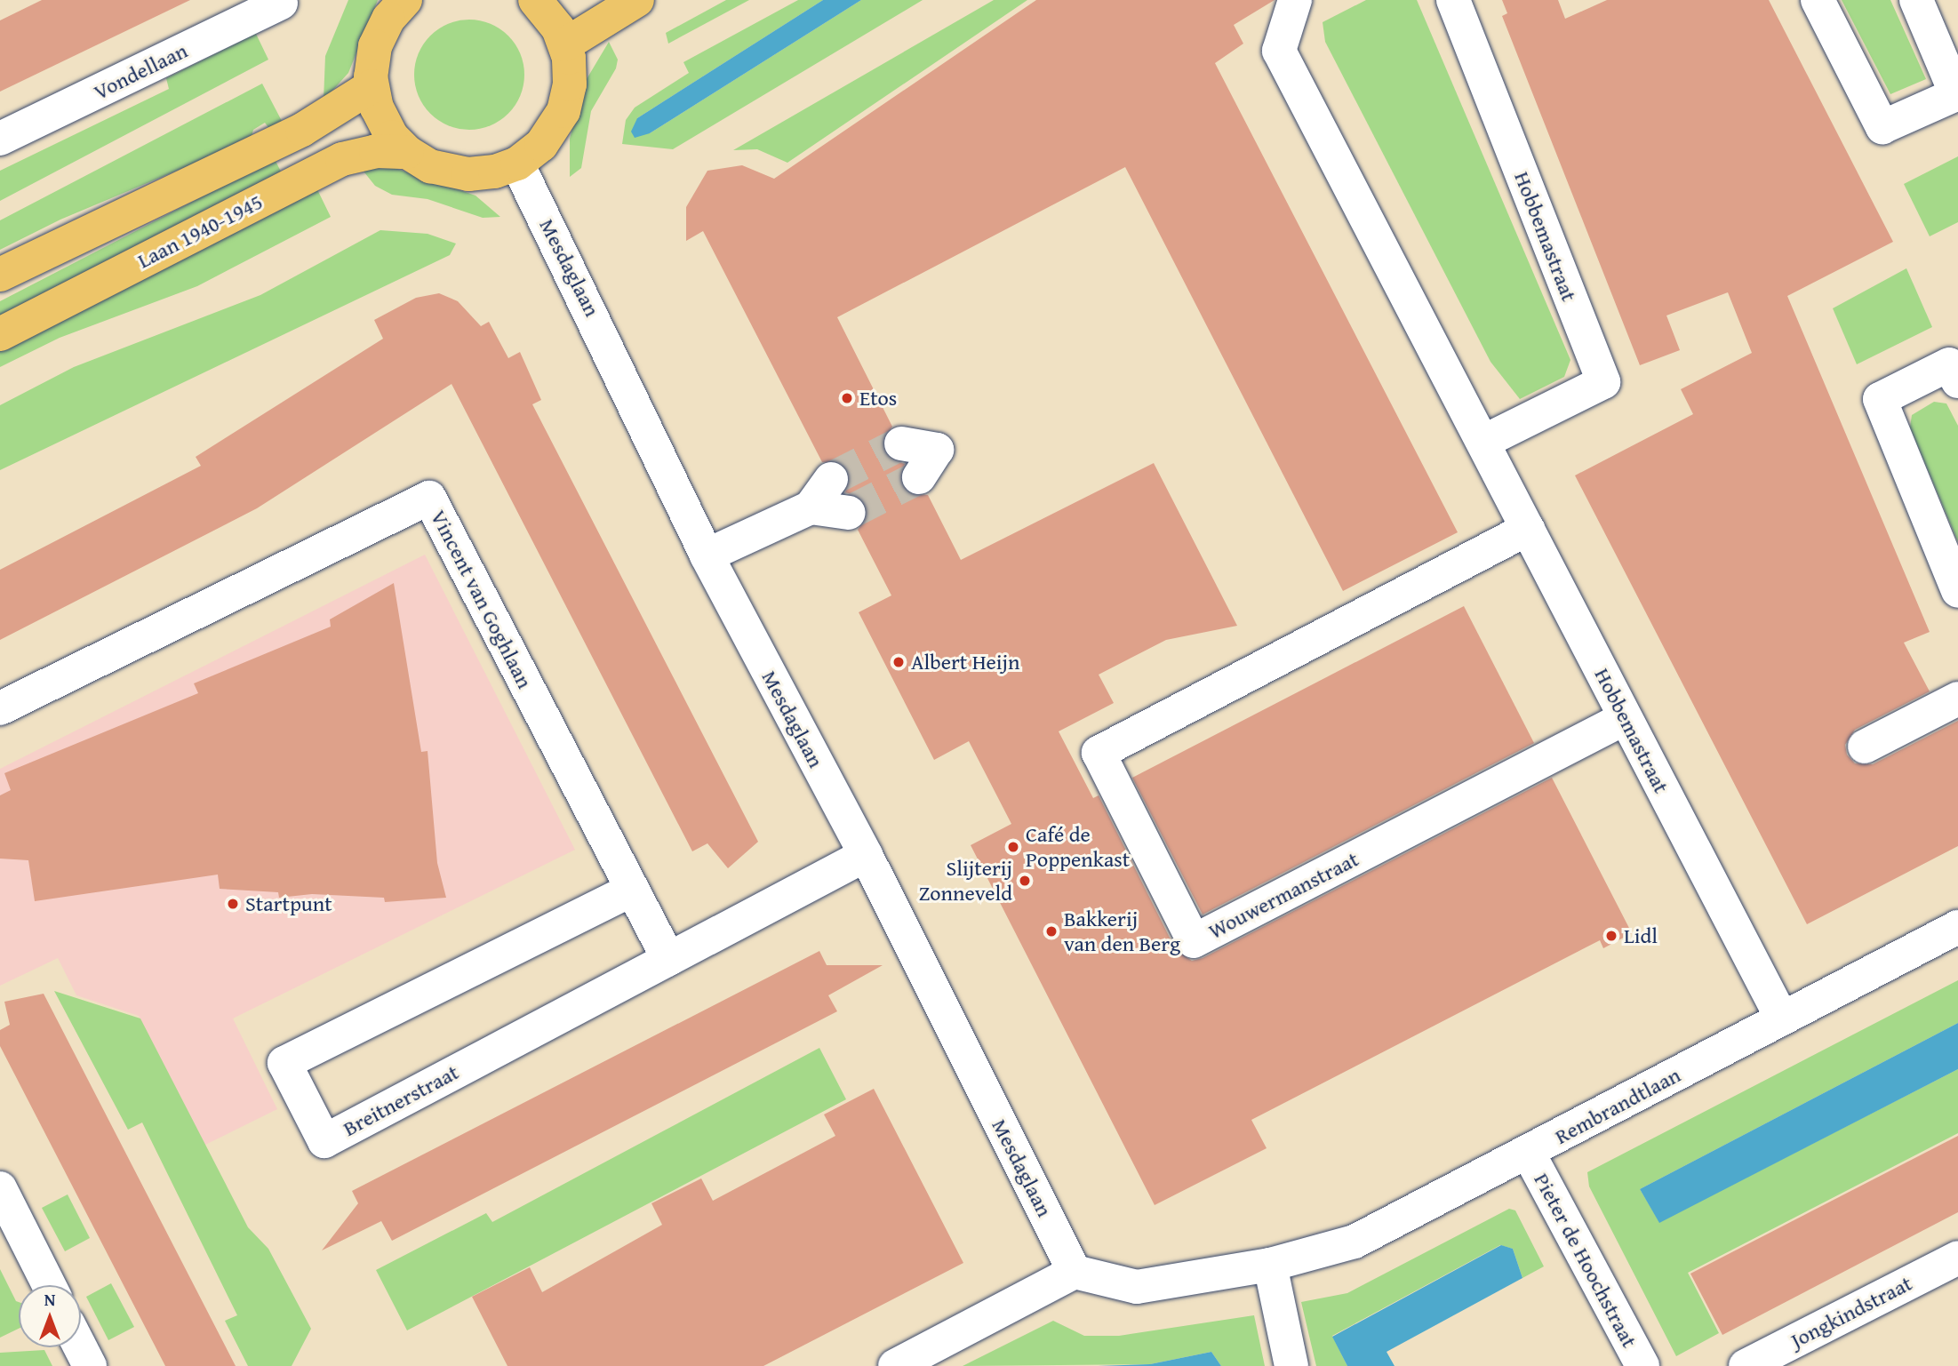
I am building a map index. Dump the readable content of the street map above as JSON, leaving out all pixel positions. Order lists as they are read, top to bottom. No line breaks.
{"streets":{"main road":["Laan 1940-1945"],"street":["Vondellaan","Hobbemastraat","Mesdaglaan","Vincent van Goghlaan","Wouwermanstraat","Breitnerstraat","Rembrandtlaan","Pieter de Hoochstraat","Jongkindstraat"]},"crossings":[["Hobbemastraat","Wouwermanstraat"],["Hobbemastraat","Rembrandtlaan"],["Mesdaglaan","Breitnerstraat"],["Mesdaglaan","Rembrandtlaan"],["Vincent van Goghlaan","Breitnerstraat"],["Rembrandtlaan","Pieter de Hoochstraat"]],"places":["Etos","Albert Heijn","Café de Poppenkast","Slijterij Zonneveld","Startpunt","Bakkerij van den Berg","Lidl"],"north":"top"}
